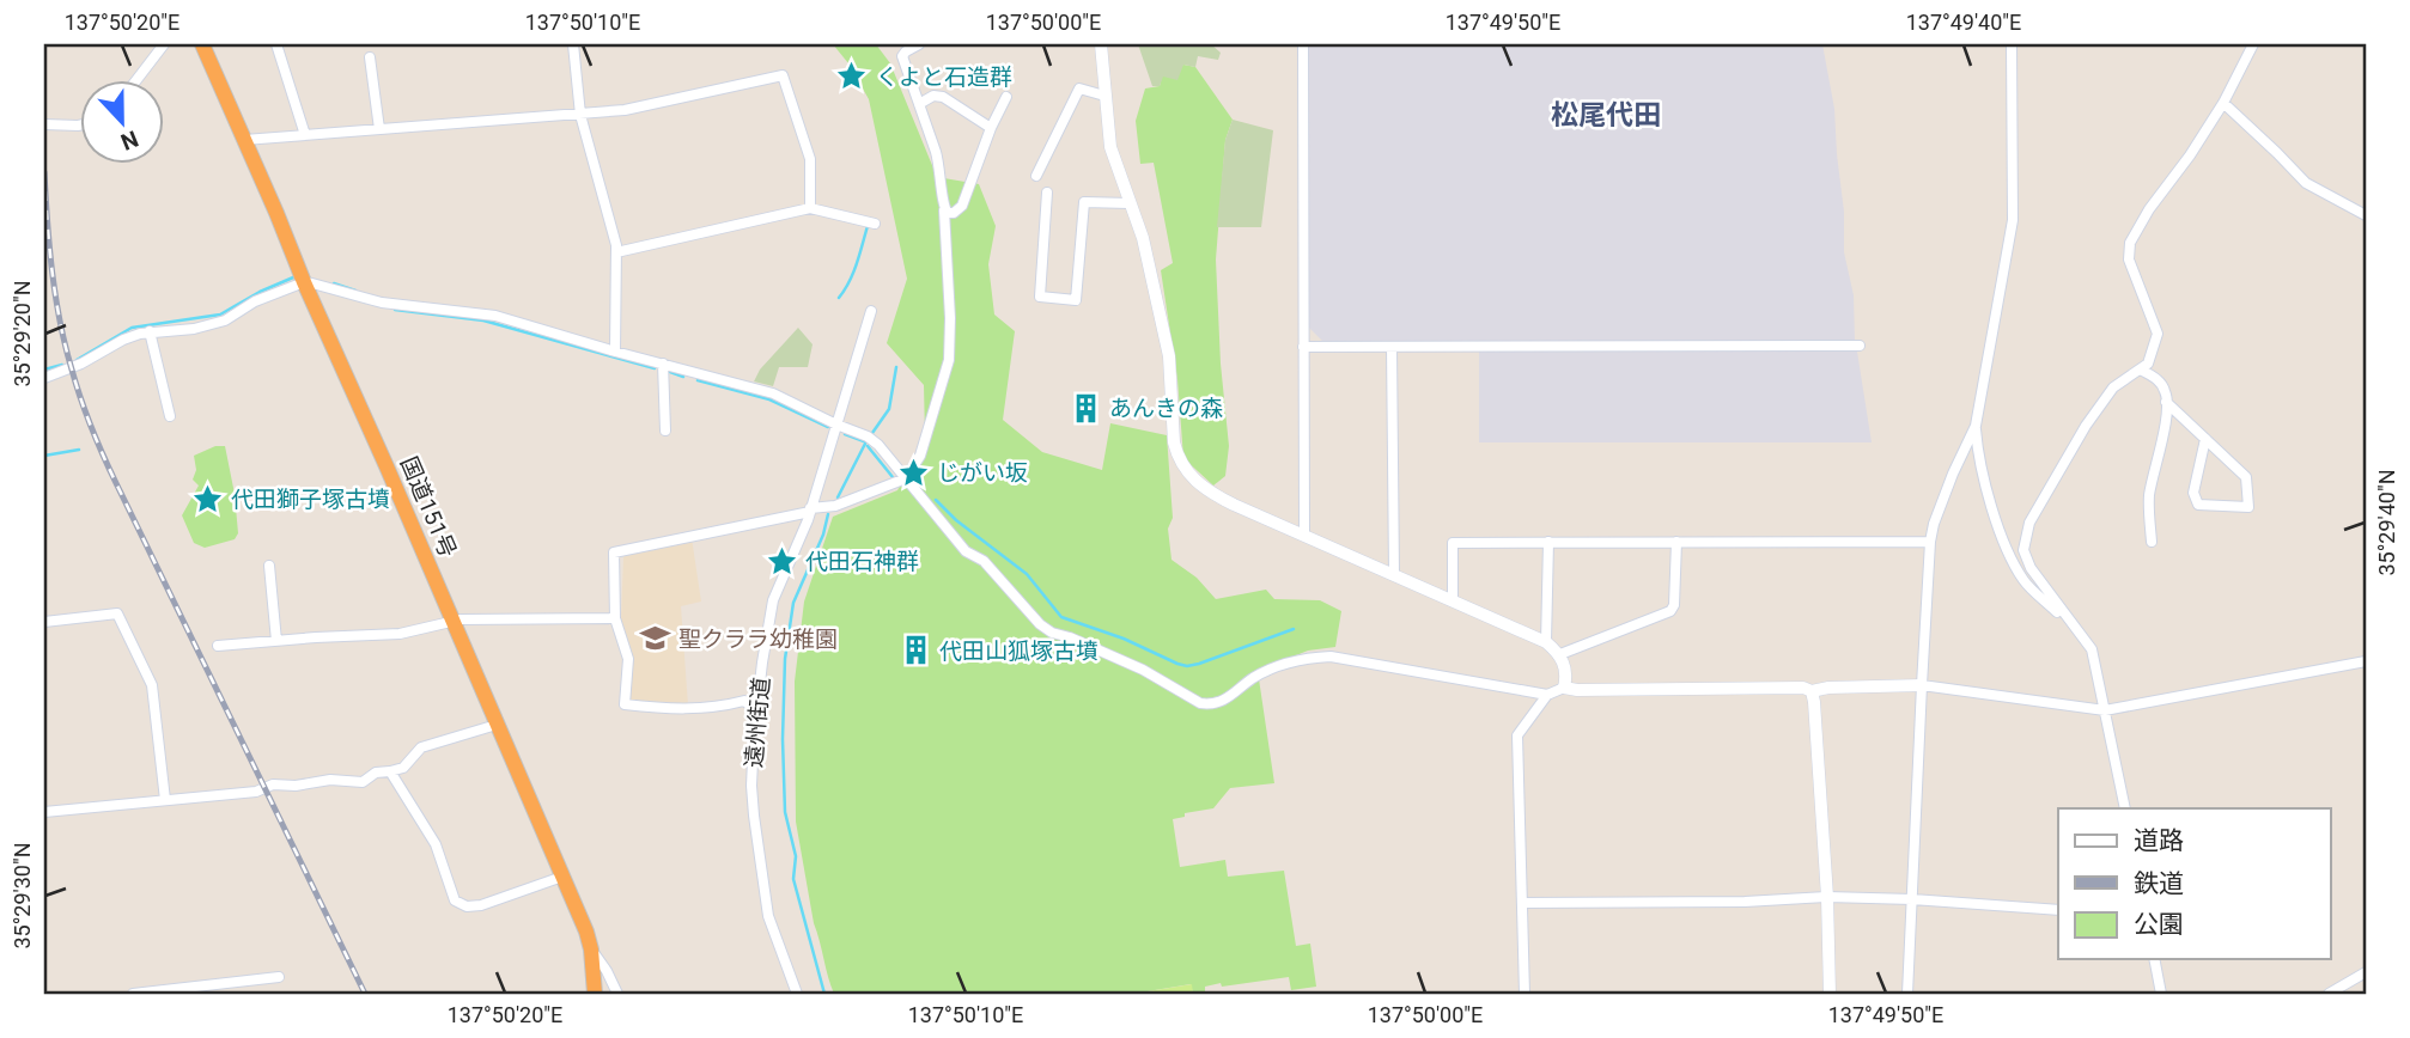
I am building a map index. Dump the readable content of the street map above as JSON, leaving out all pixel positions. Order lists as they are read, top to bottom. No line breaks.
{"streets":{"highway":["国道151号"],"street":["遠州街道"]},"districts":["松尾代田"],"places":{"place":["くよと石造群","じがい坂","代田獅子塚古墳","代田石神群"],"building":["あんきの森","代田山狐塚古墳"],"school or university":["聖クララ幼稚園"]},"legend":["道路","鉄道","公園"],"north":"bottom","coordinates":["137°50'20\"E","137°50'10\"E","137°50'00\"E","137°49'50\"E","137°49'40\"E","35°29'20\"N","35°29'40\"N","35°29'30\"N"]}
